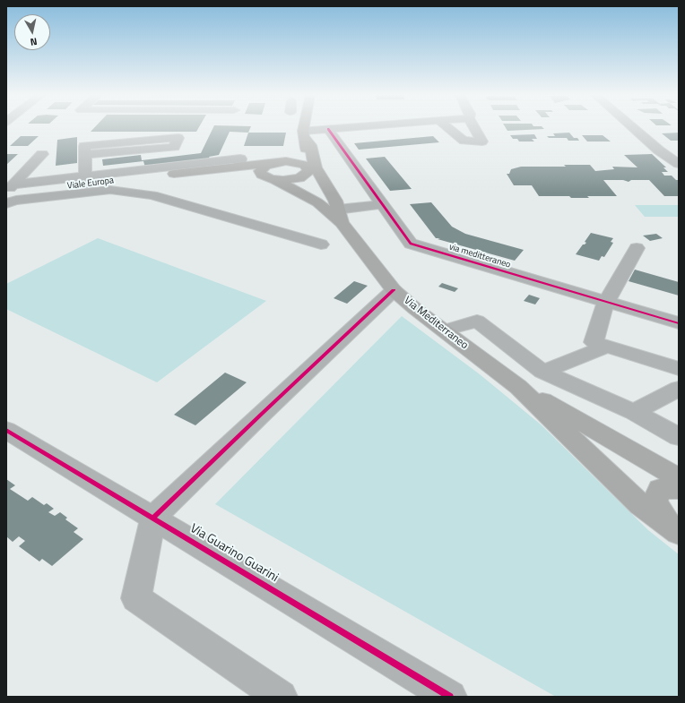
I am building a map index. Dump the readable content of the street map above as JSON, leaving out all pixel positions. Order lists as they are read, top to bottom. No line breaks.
{"streets":{"main road":["Via Mediterraneo"],"street":["Viale Europa","via meditteraneo","Via Guarino Guarini"]},"north":"bottom"}
